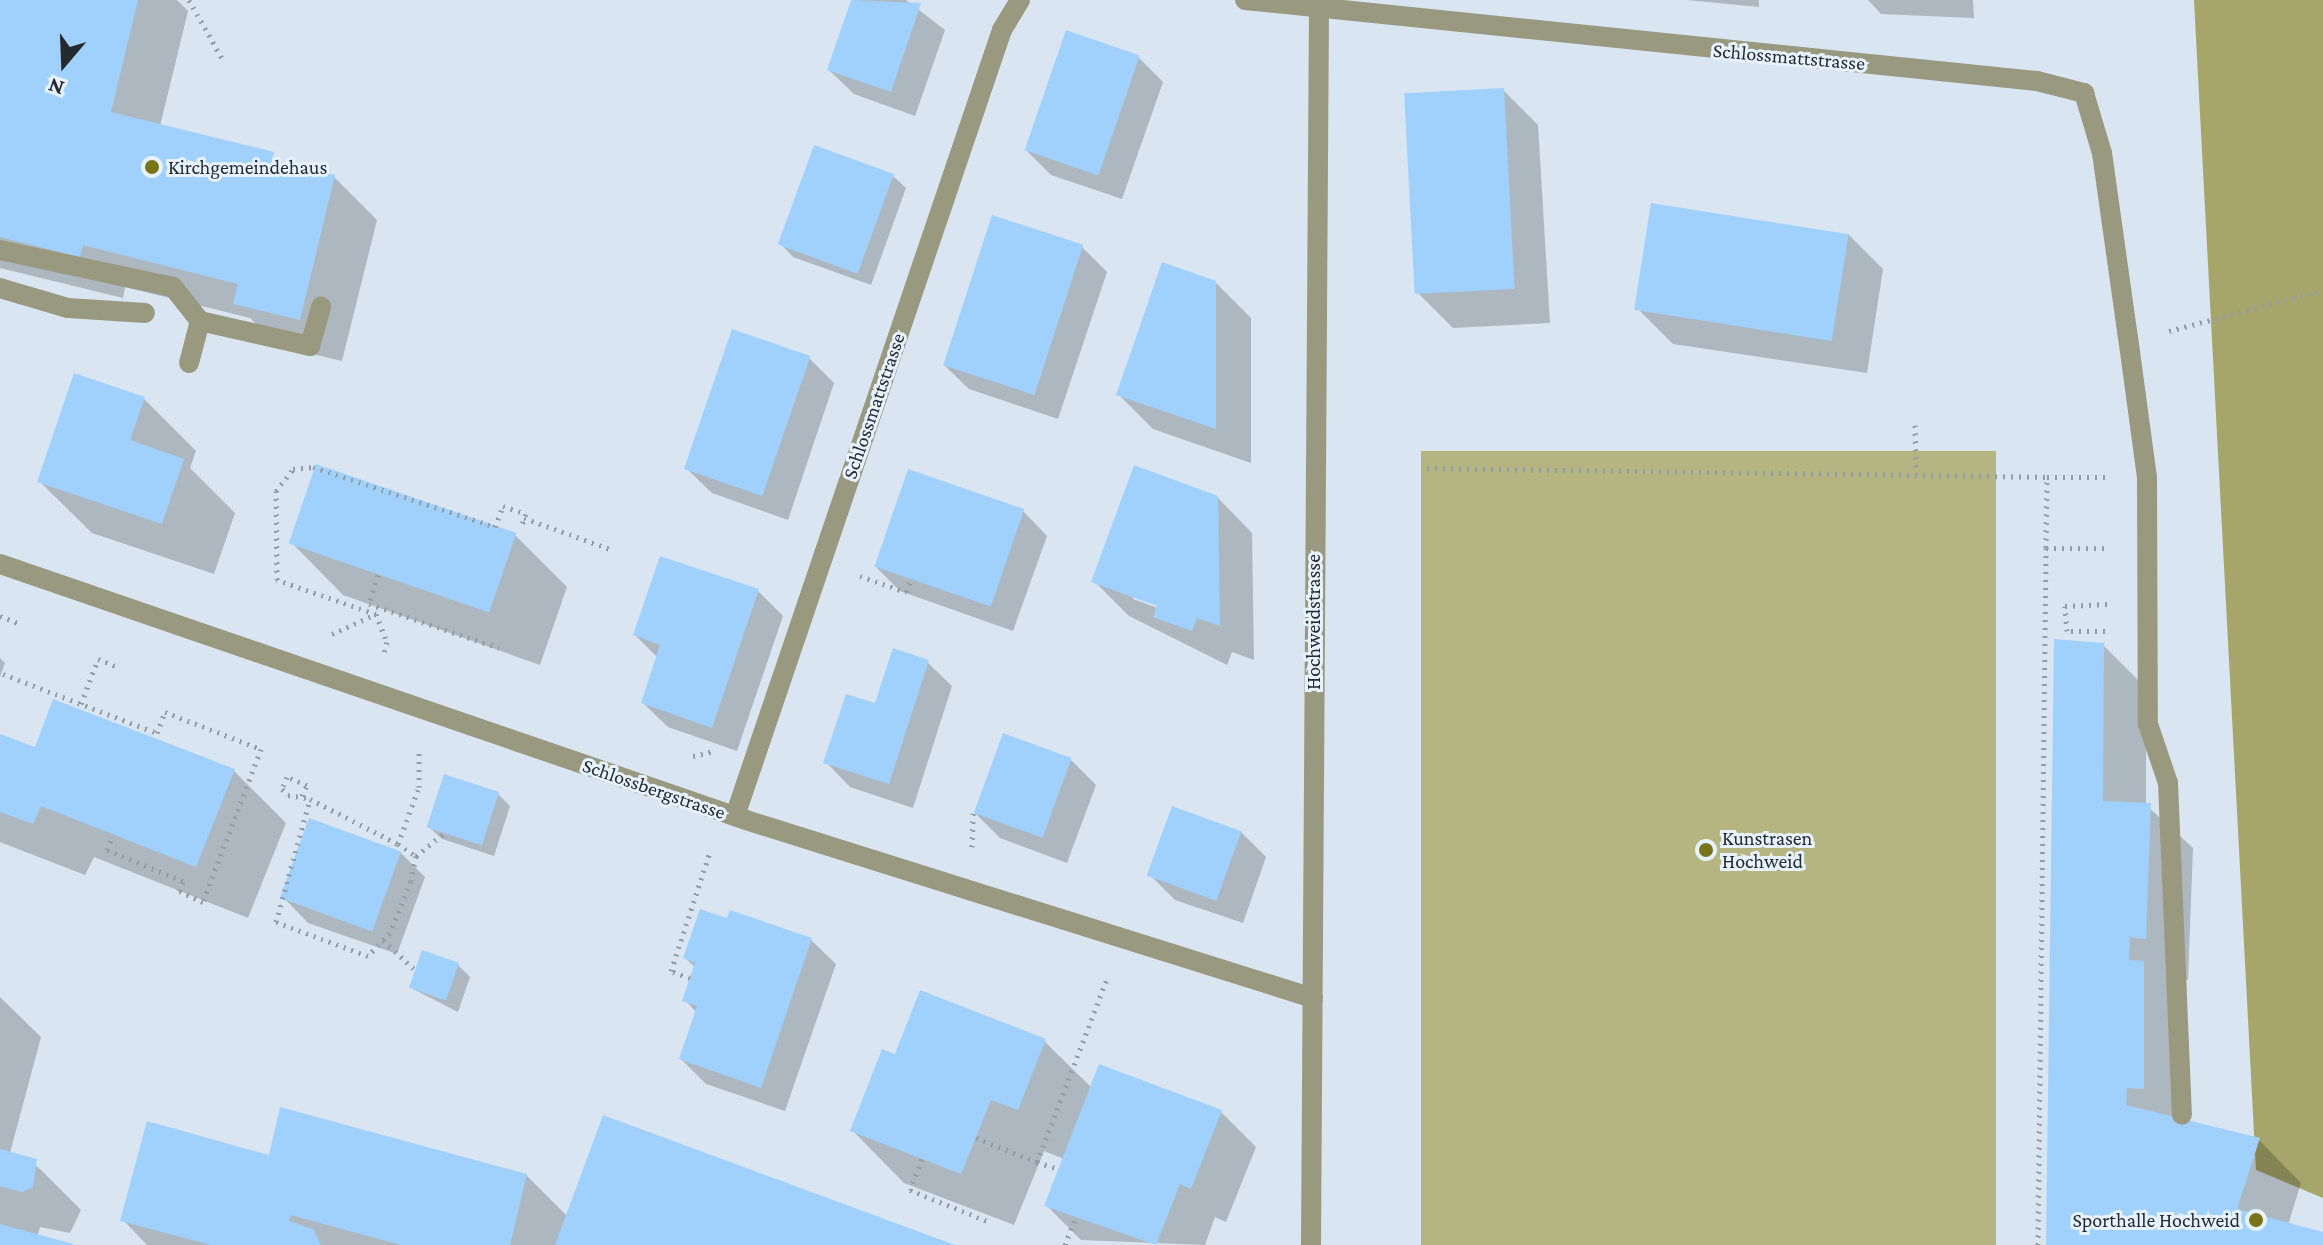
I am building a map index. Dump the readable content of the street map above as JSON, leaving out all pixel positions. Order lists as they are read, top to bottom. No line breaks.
{"streets":{"street":["Schlossmattstrasse","Hochweidstrasse","Schlossbergstrasse"]},"crossings":[["Schlossmattstrasse","Hochweidstrasse"],["Schlossmattstrasse","Schlossbergstrasse"],["Hochweidstrasse","Schlossbergstrasse"]],"places":["Kirchgemeindehaus","Kunstrasen Hochweid","Sporthalle Hochweid"],"north":"bottom"}
